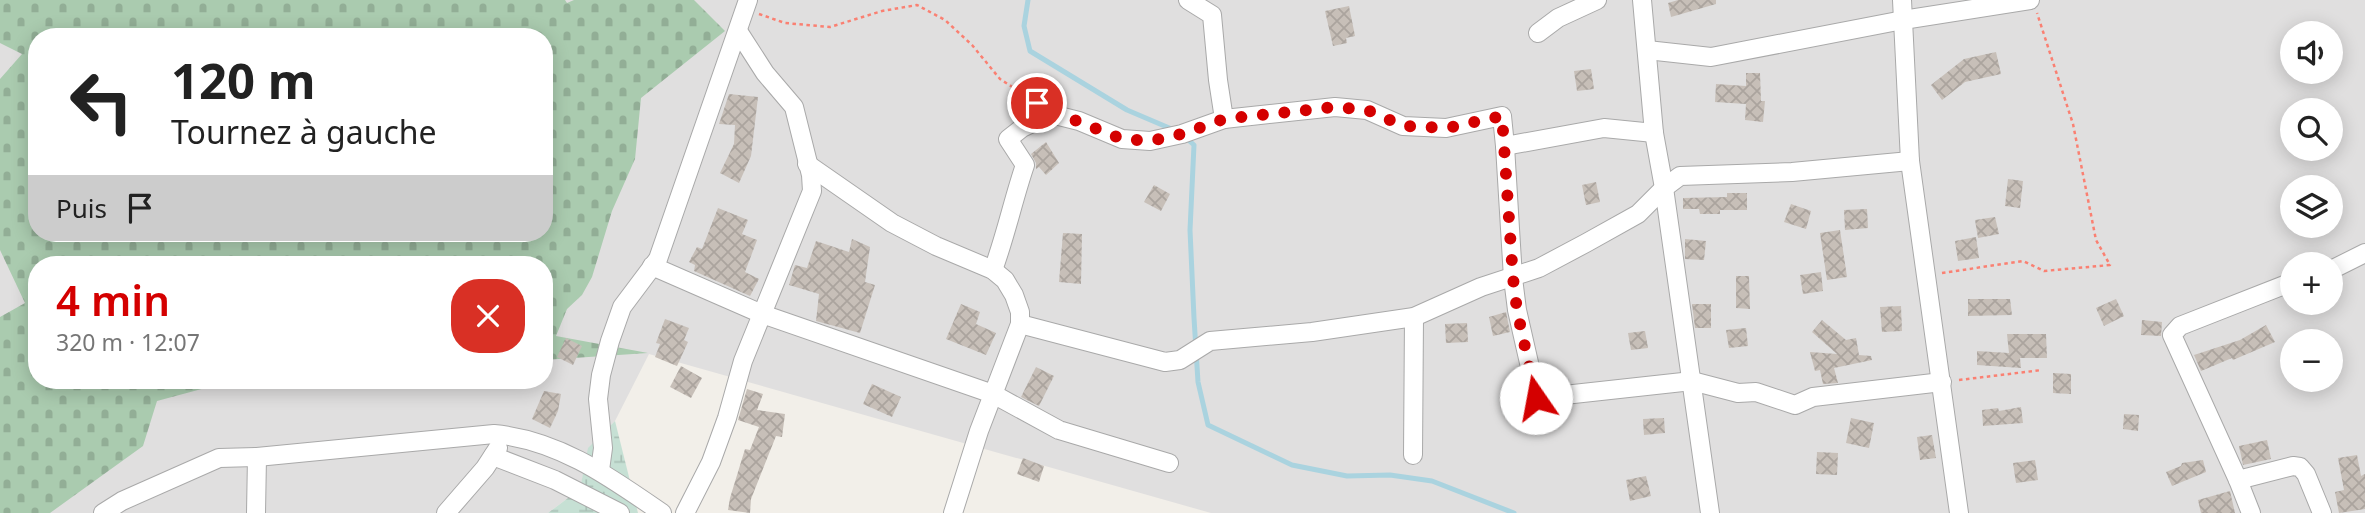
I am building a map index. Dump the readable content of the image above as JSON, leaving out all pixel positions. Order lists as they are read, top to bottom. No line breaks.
{"page":{"map_buttons":["+","−"],"turn":["120 m","Tournez à gauche"],"then":"Puis","heading":["4 min","320 m · 12:07"]}}
